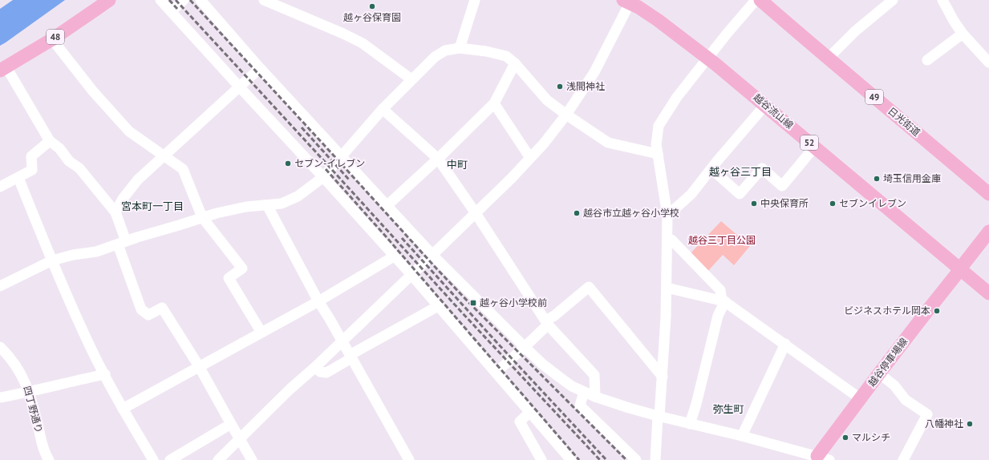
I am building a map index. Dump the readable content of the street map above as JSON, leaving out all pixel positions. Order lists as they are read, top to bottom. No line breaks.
{"streets":{"main road":["48","49","越谷流山線","日光街道","52","越谷停車場線"],"street":["四丁野通り"]},"crossings":[["越谷流山線","越谷停車場線"]],"districts":["中町","越ヶ谷三丁目","宮本町一丁目","弥生町"],"parks":["越谷三丁目公園"],"places":{"other":["越ヶ谷保育園","浅間神社","セブン-イレブン","埼玉信用金庫","中央保育所","セブンイレブン","越谷市立越ヶ谷小学校","ビジネスホテル岡本","八幡神社","マルシチ"],"transit":["越ヶ谷小学校前"]}}
